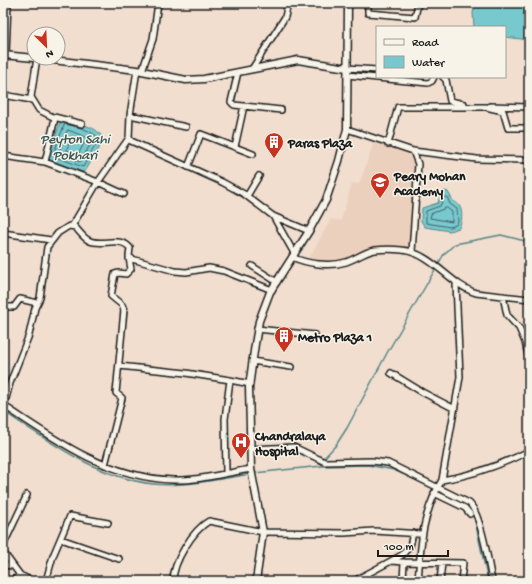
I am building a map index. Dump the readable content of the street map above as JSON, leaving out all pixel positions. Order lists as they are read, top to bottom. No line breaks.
{"water":["Peyton Sahi Pokhari"],"places":{"building":["Paras Plaza","Metro Plaza 1"],"school or university":["Peary Mohan Academy"],"hospital":["Chandralaya Hospital"]},"legend":["Road","Water"],"scale_bar":"100 m","north":"bottom right"}
